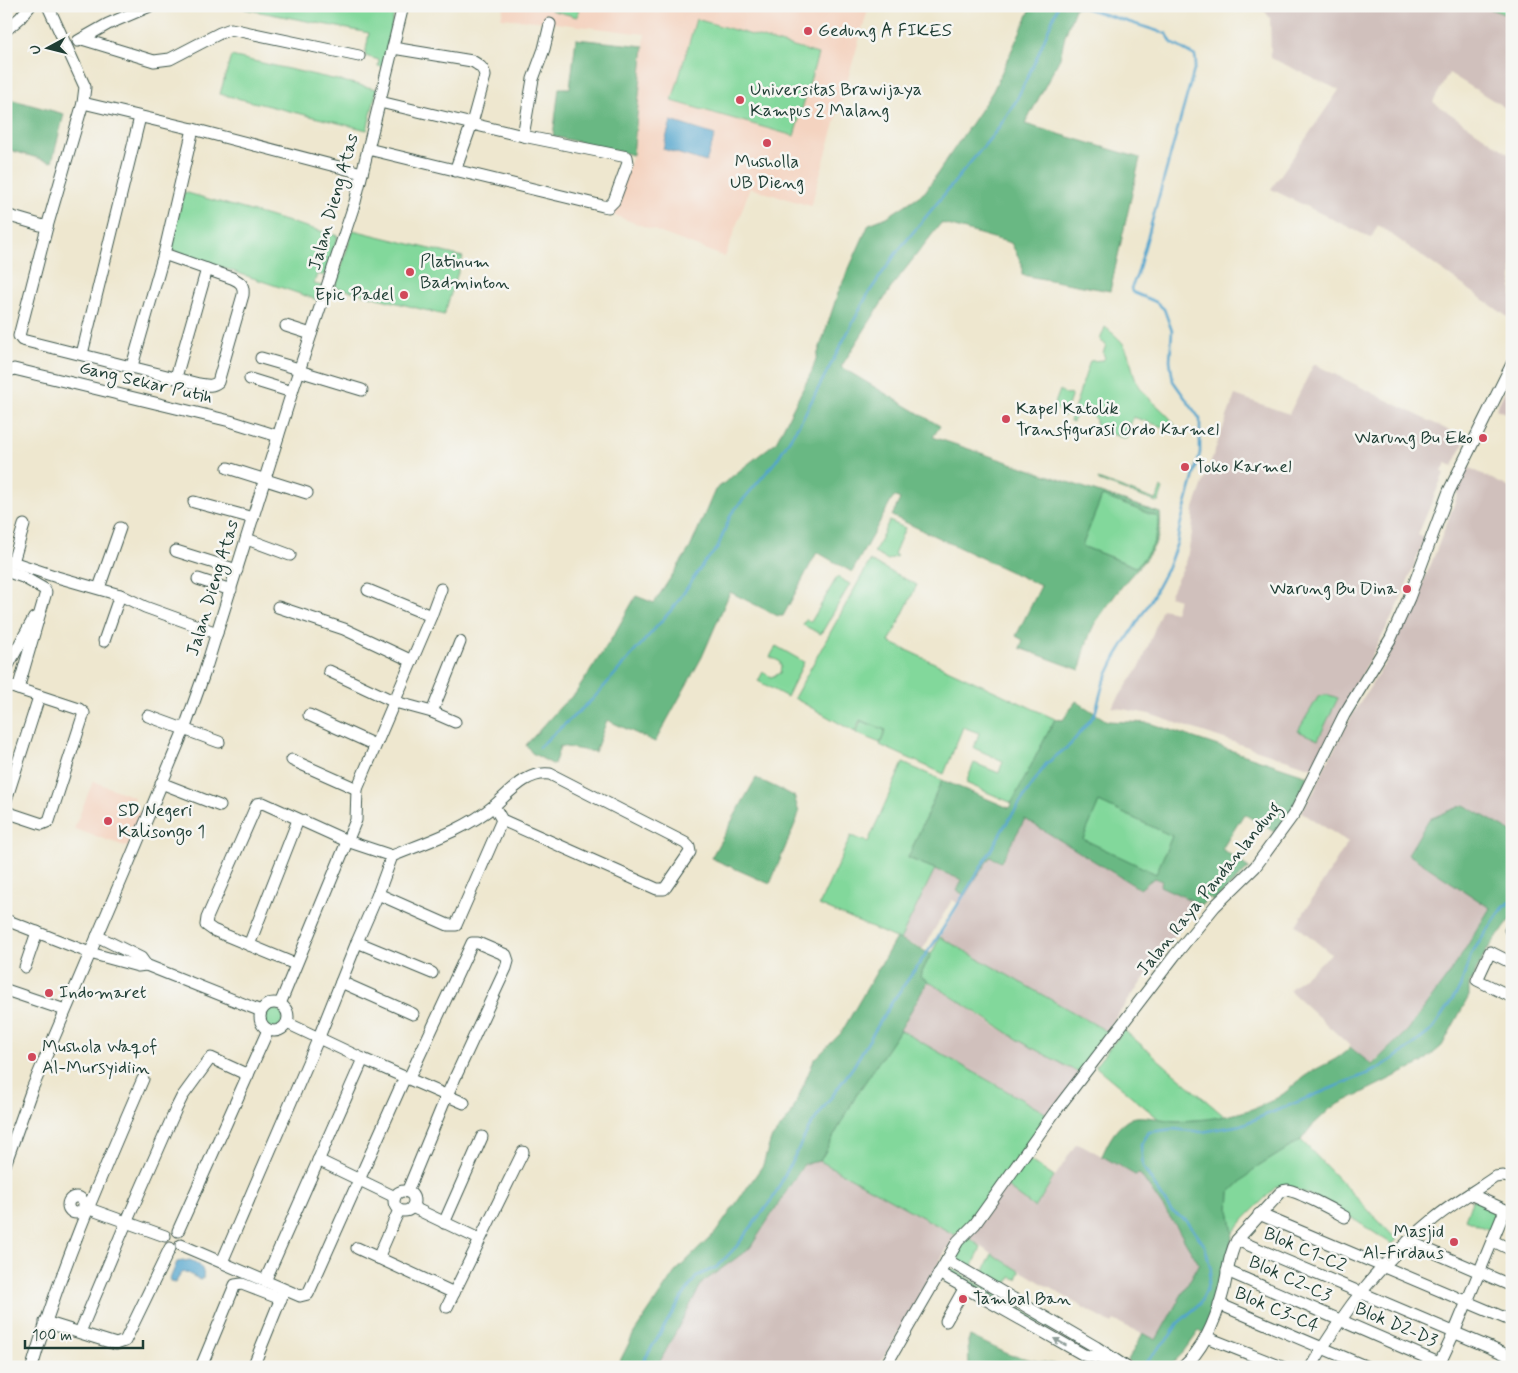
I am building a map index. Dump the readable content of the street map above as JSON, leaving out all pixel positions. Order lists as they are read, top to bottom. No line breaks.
{"streets":{"street":["Jalan Dieng Atas","Gang Sekar Putih","Jalan Raya Pandanlandung","Blok C1-C2","Blok C2-C3","Blok C3-C4","Blok D2-D3"]},"crossings":[["Jalan Dieng Atas","Gang Sekar Putih"],["Blok C2-C3","Blok D2-D3"]],"places":["Gedung A FIKES","Universitas Brawijaya Kampus 2 Malang","Musholla UB Dieng","Platinum Badminton","Epic Padel","Kapel Katolik Transfigurasi Ordo Karmel","Warung Bu Eko","Toko Karmel","Warung Bu Dina","SD Negeri Kalisongo 1","Indomaret","Mushola Waqof Al-Mursyidiin","Masjid Al-Firdaus","Tambal Ban"],"scale_bar":"100 m","north":"left"}
